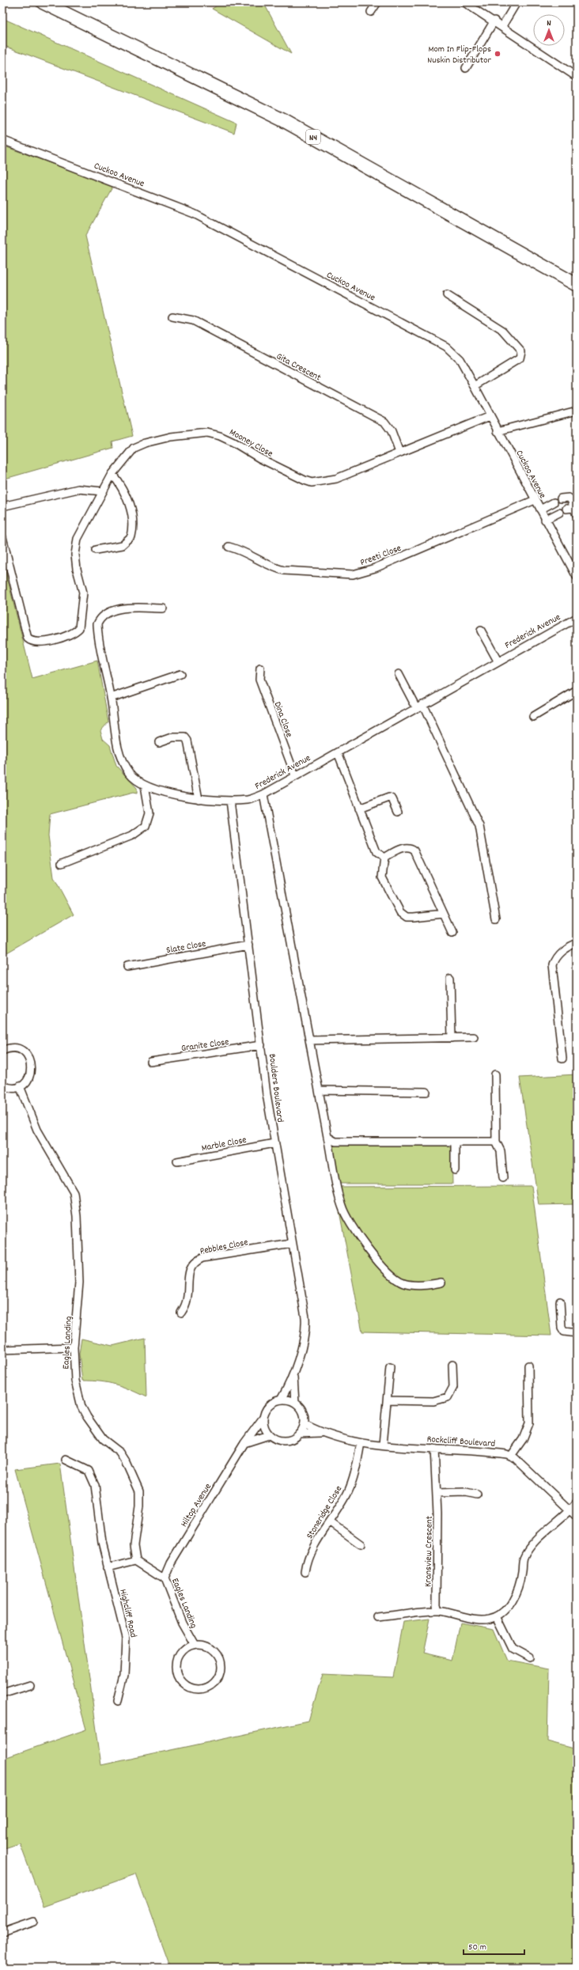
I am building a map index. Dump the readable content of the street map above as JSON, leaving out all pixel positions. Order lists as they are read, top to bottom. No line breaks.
{"streets":{"highway":["N4"],"street":["Cuckoo Avenue","Gita Crescent","Mooney Close","Preeti Close","Frederick Avenue","Dina Close","Slate Close","Granite Close","Boulders Boulevard","Marble Close","Pebbles Close","Eagles Landing","Rockcliff Boulevard","Hiltop Avenue","Stoneridge Close","Kransview Crescent","Highcliff Road"]},"crossings":[["Cuckoo Avenue","Mooney Close"],["Cuckoo Avenue","Preeti Close"],["Gita Crescent","Mooney Close"],["Frederick Avenue","Dina Close"],["Frederick Avenue","Boulders Boulevard"],["Slate Close","Boulders Boulevard"],["Granite Close","Boulders Boulevard"],["Boulders Boulevard","Marble Close"],["Boulders Boulevard","Pebbles Close"],["Boulders Boulevard","Rockcliff Boulevard"],["Boulders Boulevard","Hiltop Avenue"],["Eagles Landing","Hiltop Avenue"],["Rockcliff Boulevard","Hiltop Avenue"],["Rockcliff Boulevard","Stoneridge Close"],["Rockcliff Boulevard","Kransview Crescent"]],"places":["Mom In Flip-Flops Nuskin Distributor"],"scale_bar":"50 m","north":"top"}
